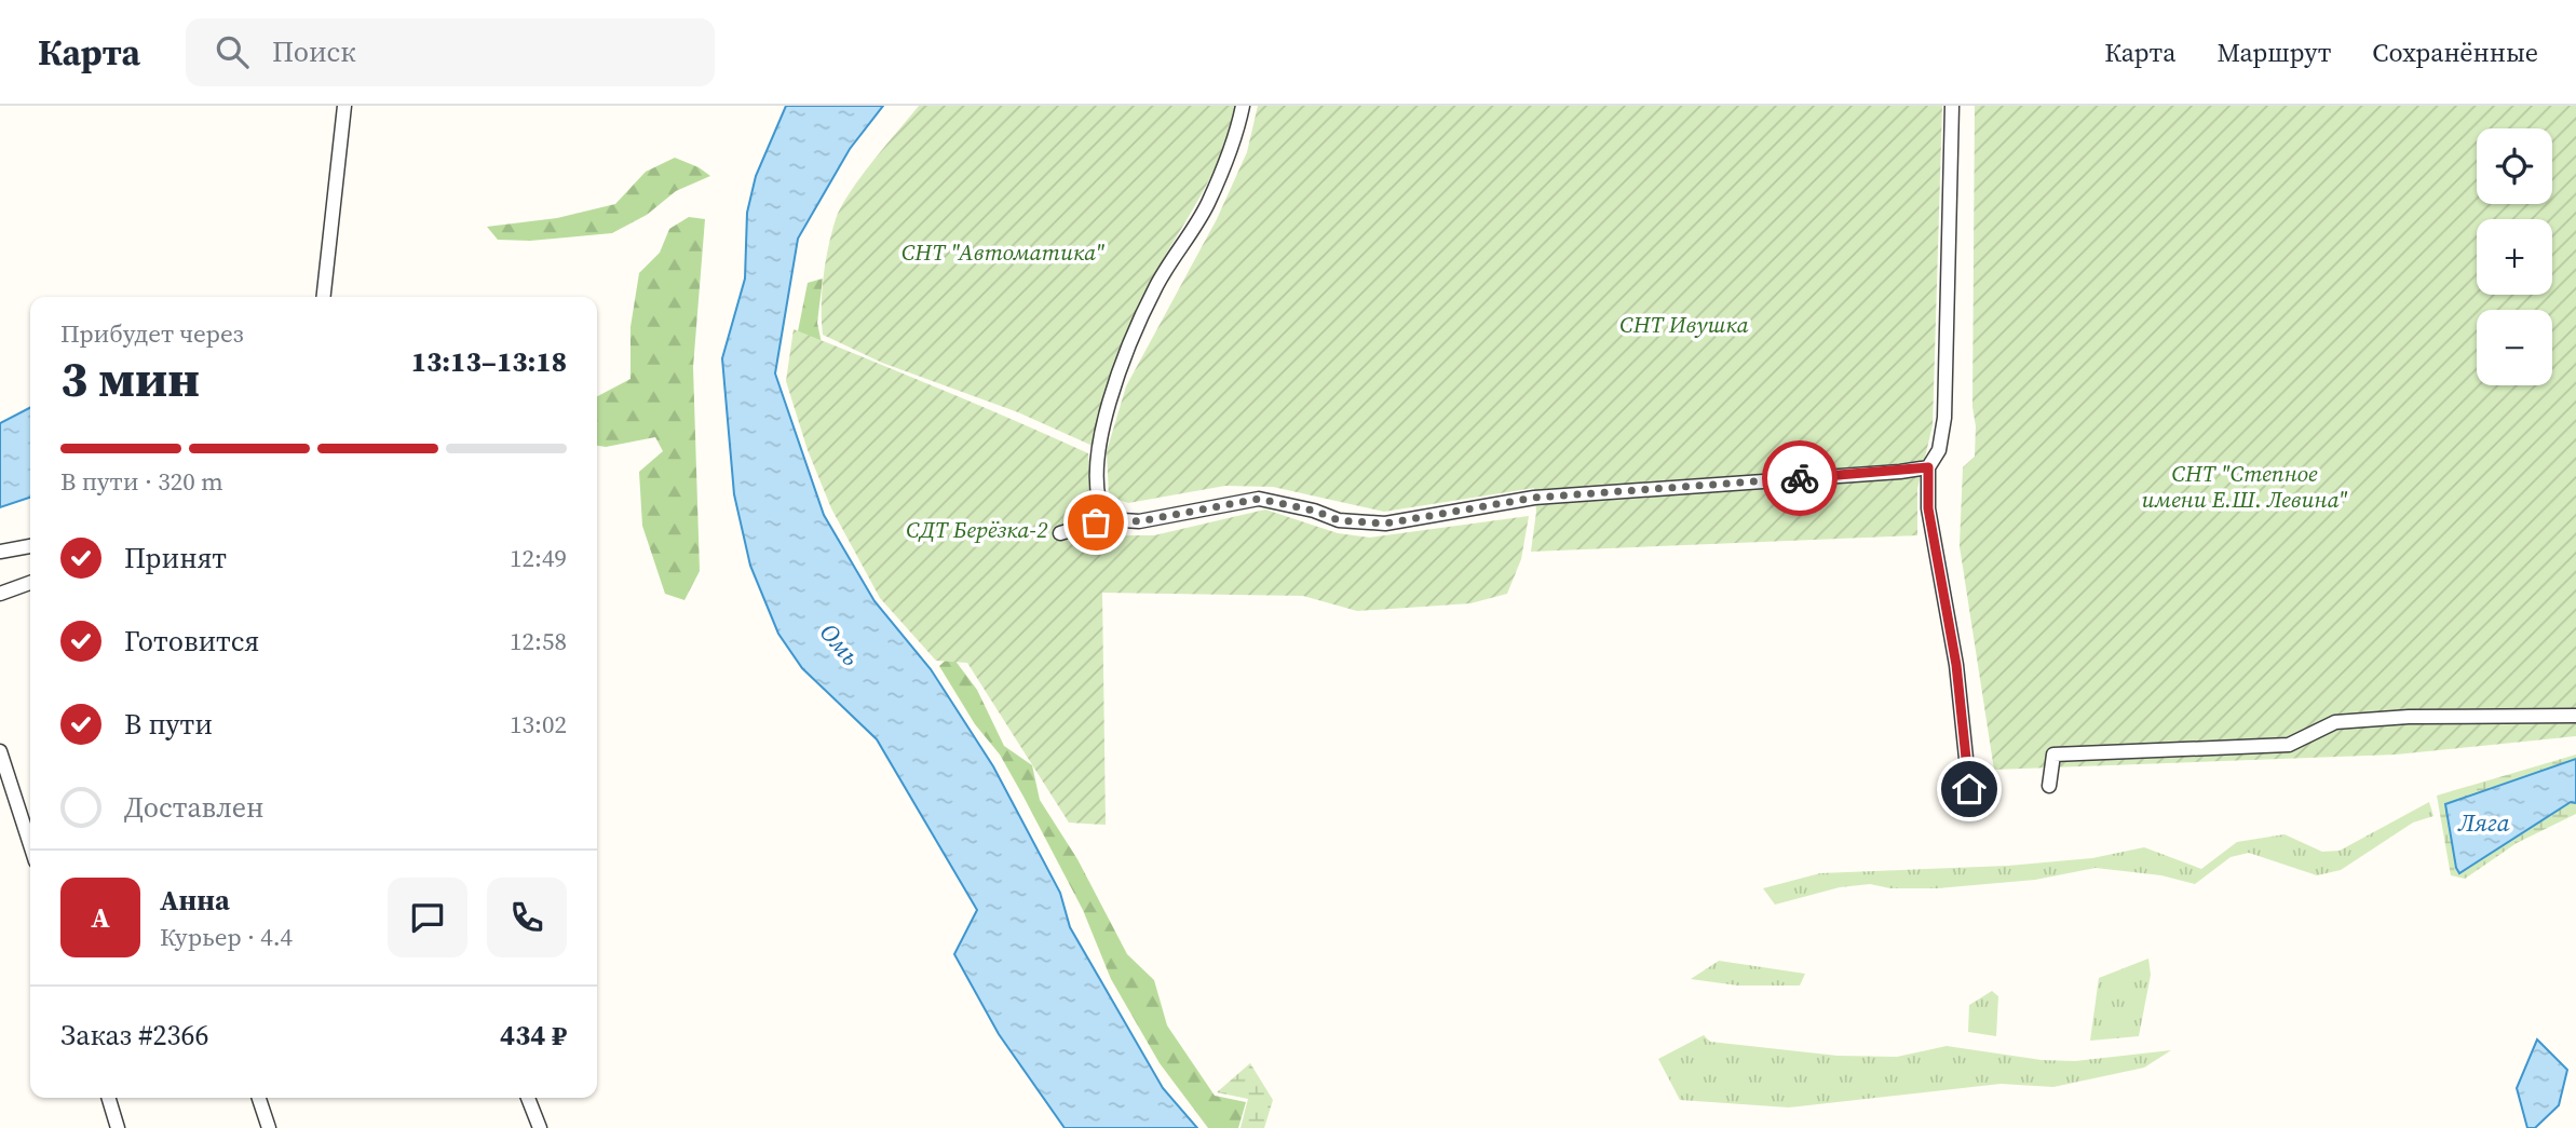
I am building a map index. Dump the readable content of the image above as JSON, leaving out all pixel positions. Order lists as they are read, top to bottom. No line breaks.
{"water":["Омь","Ляга"],"parks":["СНТ \"Автоматика\"","СНТ Ивушка","СНТ \"Степное имени Е.Ш. Левина\"","СДТ Берёзка-2"],"page":{"header":"Карта","search":"Поиск","nav":["Карта","Маршрут","Сохранённые"],"map_buttons":["+","−"],"heading":["3 мин","Прибудет через","13:13–13:18"],"panel":["Анна","Курьер · 4.4","Заказ #2366","434 ₽"],"bar":"В пути · 320 m","list":[["Принят","12:49"],["Готовится","12:58"],["В пути","13:02"],"Доставлен"],"round":"А"}}
